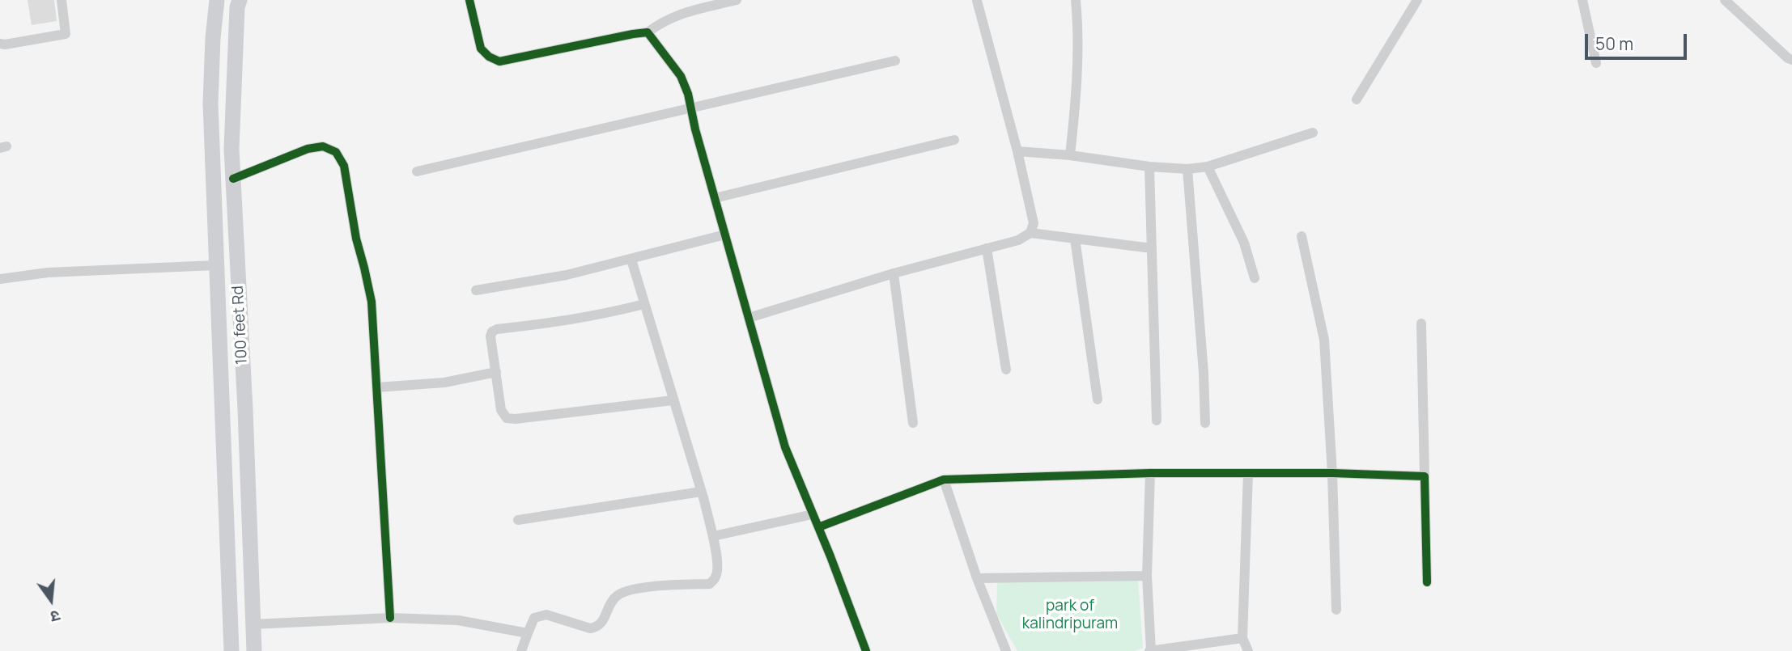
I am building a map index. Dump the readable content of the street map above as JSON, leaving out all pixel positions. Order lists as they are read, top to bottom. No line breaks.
{"streets":{"main road":["100 feet Rd"]},"parks":["park of kalindripuram"],"scale_bar":"50 m","north":"bottom"}
